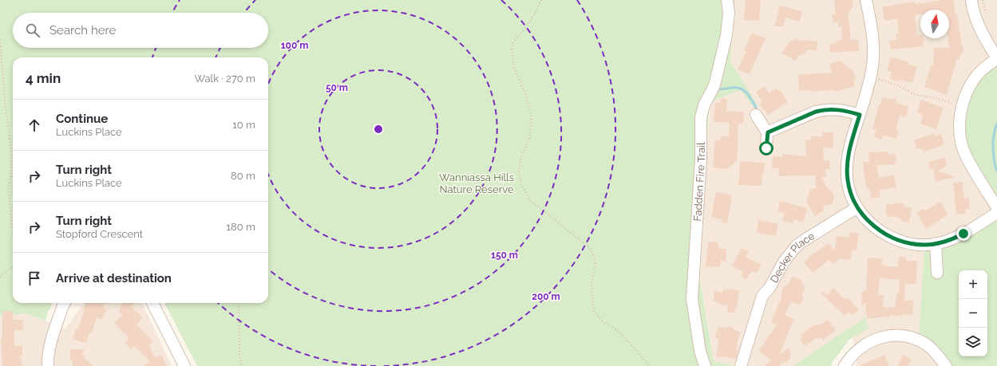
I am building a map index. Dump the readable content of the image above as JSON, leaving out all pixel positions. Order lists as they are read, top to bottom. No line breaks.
{"streets":{"street":["Fadden Fire Trail","Decker Place"]},"parks":["Wanniassa Hills Nature Reserve"],"north":"top","page":{"search":"Search here","heading":["4 min","Walk · 270 m"],"list":[["Continue","Luckins Place","10 m"],["Turn right","Luckins Place","80 m"],["Turn right","Stopford Crescent","180 m"],"Arrive at destination"],"map_buttons":["+","−"]},"rings":["100 m","50 m","150 m","200 m"]}
